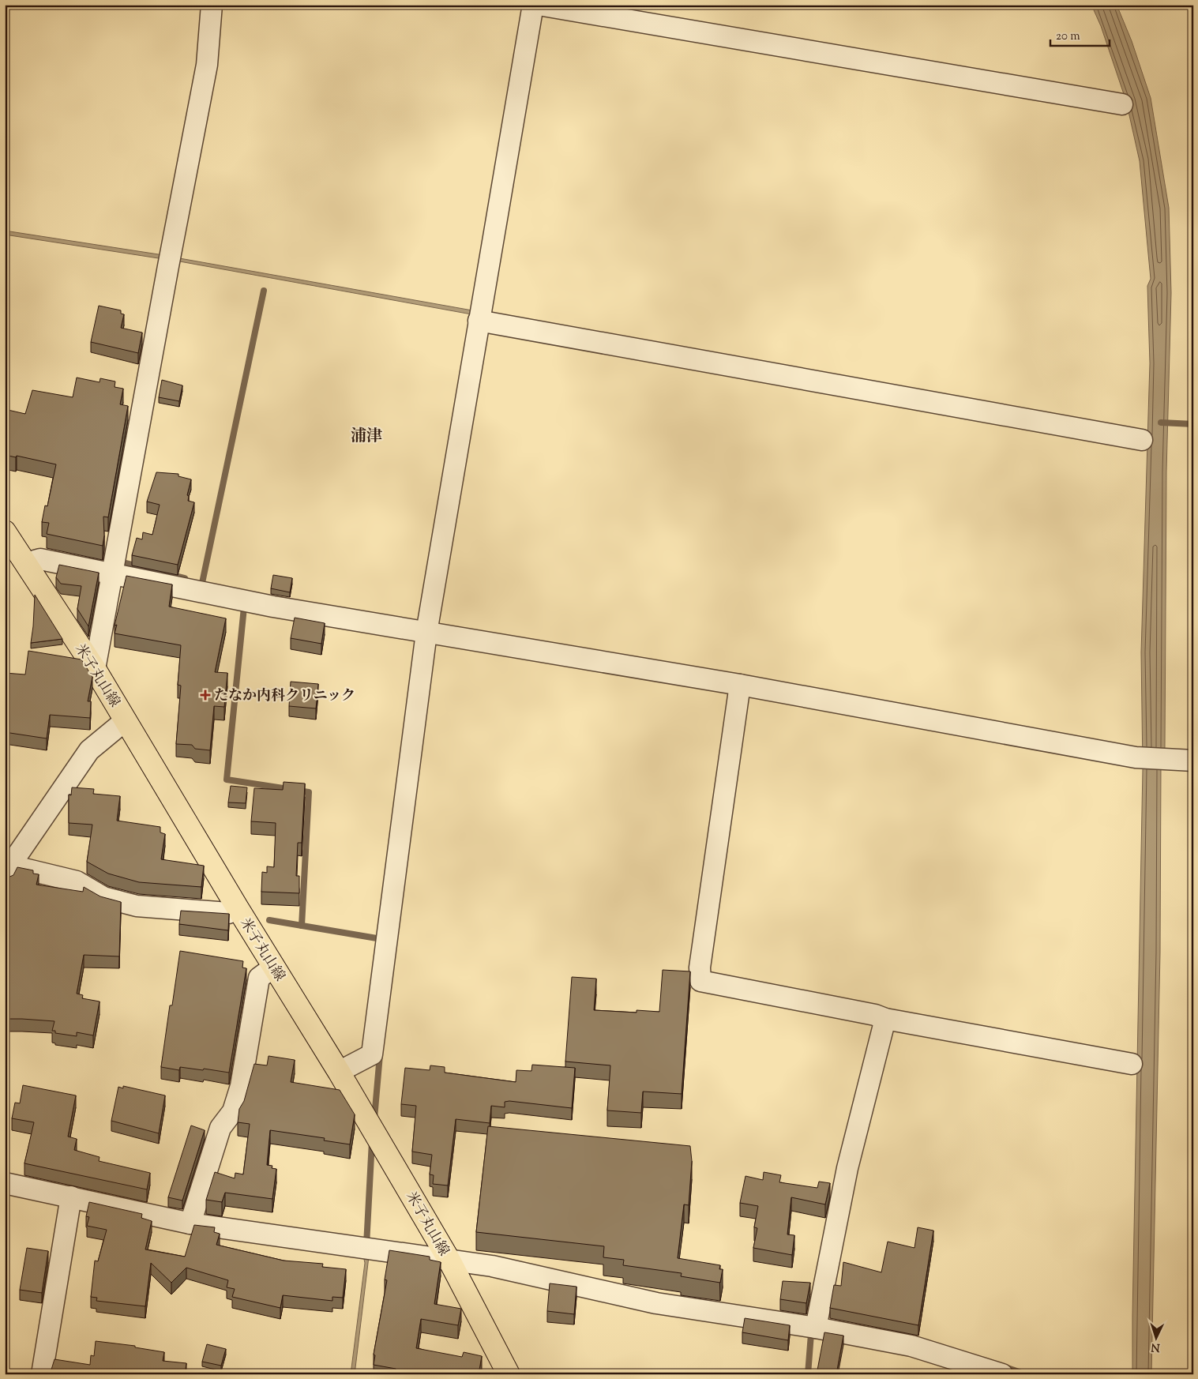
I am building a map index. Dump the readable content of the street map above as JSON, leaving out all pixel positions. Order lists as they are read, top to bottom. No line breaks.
{"streets":{"main road":["米子丸山線"]},"districts":["浦津"],"places":{"health":["たなか内科クリニック"]},"scale_bar":"20 m","north":"bottom"}
